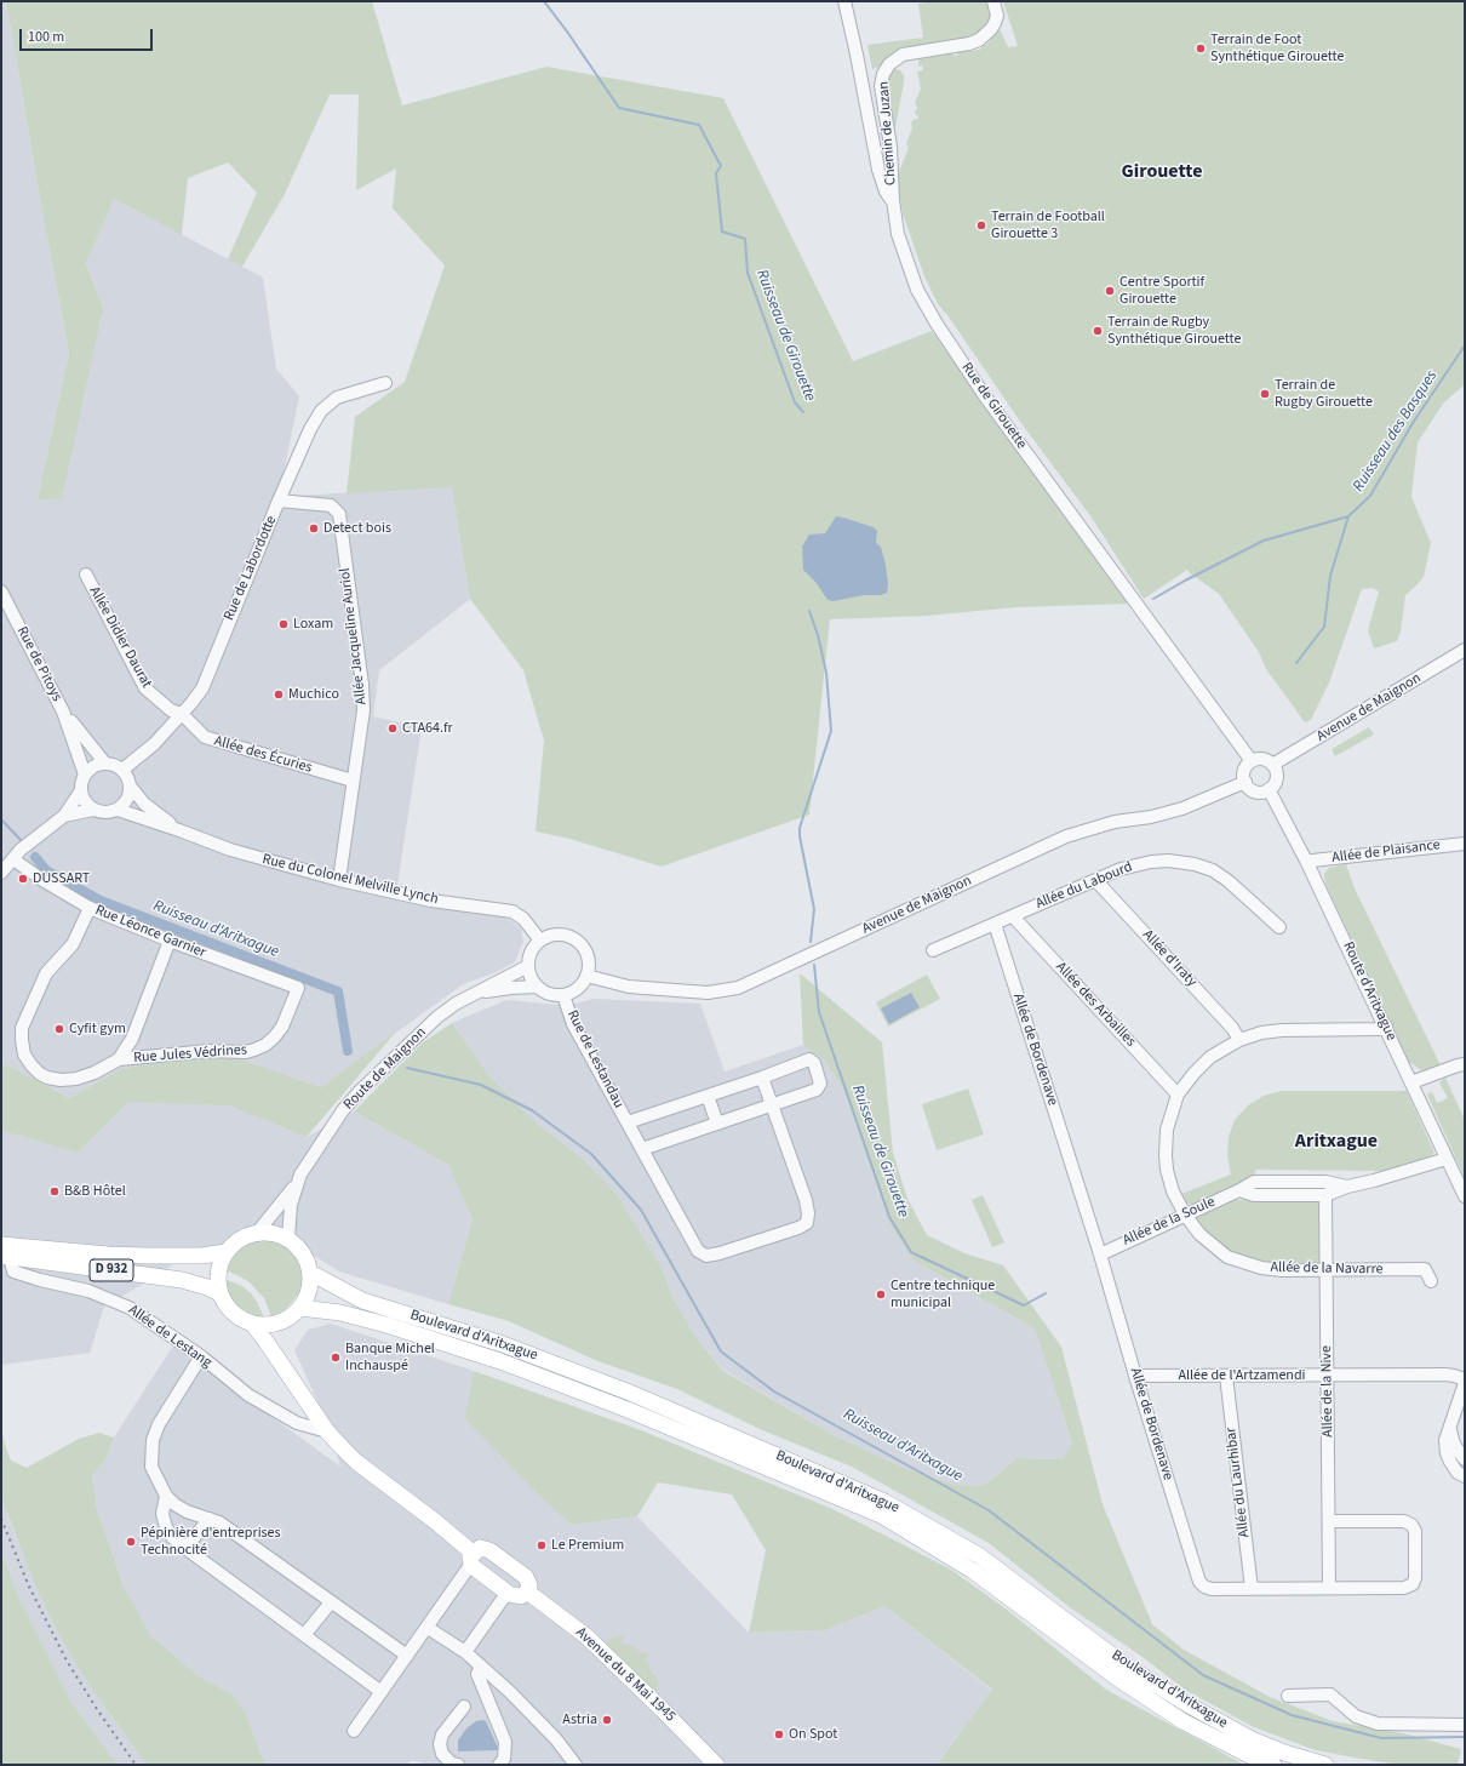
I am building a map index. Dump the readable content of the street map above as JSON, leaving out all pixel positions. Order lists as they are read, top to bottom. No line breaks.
{"streets":{"main road":["D 932","Boulevard d'Aritxague","Avenue du 8 Mai 1945"],"street":["Chemin de Juzan","Rue de Girouette","Rue de Labordotte","Allée Jacqueline Auriol","Allée Didier Daurat","Rue de Pitoys","Avenue de Maignon","Allée des Écuries","Allée de Plaisance","Rue du Colonel Melville Lynch","Allée du Labourd","Rue Léonce Garnier","Allée d'Iraty","Route d'Aritxague","Allée des Arbailles","Allée de Bordenave","Rue Jules Védrines","Rue de Lestandau","Route de Maignon","Allée de la Soule","Allée de la Navarre","Allée de Lestang","Allée de l'Artzamendi","Allée de la Nive","Allée du Laurhibar"]},"crossings":[["Chemin de Juzan","Rue de Girouette"],["Rue de Girouette","Avenue de Maignon"],["Rue de Girouette","Route d'Aritxague"],["Rue de Labordotte","Allée Jacqueline Auriol"],["Rue de Labordotte","Allée Didier Daurat"],["Rue de Labordotte","Allée des Écuries"],["Rue de Labordotte","Rue du Colonel Melville Lynch"],["Allée Jacqueline Auriol","Allée des Écuries"],["Allée Jacqueline Auriol","Rue du Colonel Melville Lynch"],["Allée Didier Daurat","Allée des Écuries"],["Avenue de Maignon","Rue du Colonel Melville Lynch"],["Avenue de Maignon","Route d'Aritxague"],["Avenue de Maignon","Rue de Lestandau"],["Avenue de Maignon","Route de Maignon"],["Allée de Plaisance","Route d'Aritxague"],["Rue du Colonel Melville Lynch","Rue de Lestandau"],["Rue du Colonel Melville Lynch","Route de Maignon"],["Allée du Labourd","Allée d'Iraty"],["Allée du Labourd","Allée des Arbailles"],["Allée du Labourd","Allée de Bordenave"],["Rue Léonce Garnier","Rue Jules Védrines"],["Allée d'Iraty","Allée de la Navarre"],["Route d'Aritxague","Allée de la Soule"],["Route d'Aritxague","Allée de la Navarre"],["Allée des Arbailles","Allée de la Navarre"],["Allée de Bordenave","Allée de la Soule"],["Allée de Bordenave","Allée de l'Artzamendi"],["Allée de Bordenave","Allée de la Nive"],["Allée de Bordenave","Allée du Laurhibar"],["Rue de Lestandau","Route de Maignon"],["Route de Maignon","D 932"],["Route de Maignon","Boulevard d'Aritxague"],["Allée de la Soule","Allée de la Navarre"],["Allée de la Soule","Allée de la Nive"],["Allée de la Navarre","Allée de la Nive"],["D 932","Boulevard d'Aritxague"],["D 932","Allée de Lestang"],["Allée de l'Artzamendi","Allée de la Nive"],["Allée de l'Artzamendi","Allée du Laurhibar"]],"districts":["Girouette","Aritxague"],"water":["Ruisseau de Girouette","Ruisseau des Basques","Ruisseau d'Aritxague"],"places":["Terrain de Foot Synthétique Girouette","Terrain de Football Girouette 3","Centre Sportif Girouette","Terrain de Rugby Synthétique Girouette","Terrain de Rugby Girouette","Detect bois","Loxam","Muchico","CTA64.fr","DUSSART","Cyfit gym","B&B Hôtel","Centre technique municipal","Banque Michel Inchauspé","Pépinière d'entreprises Technocité","Le Premium","Astria","On Spot"],"scale_bar":"100 m"}
